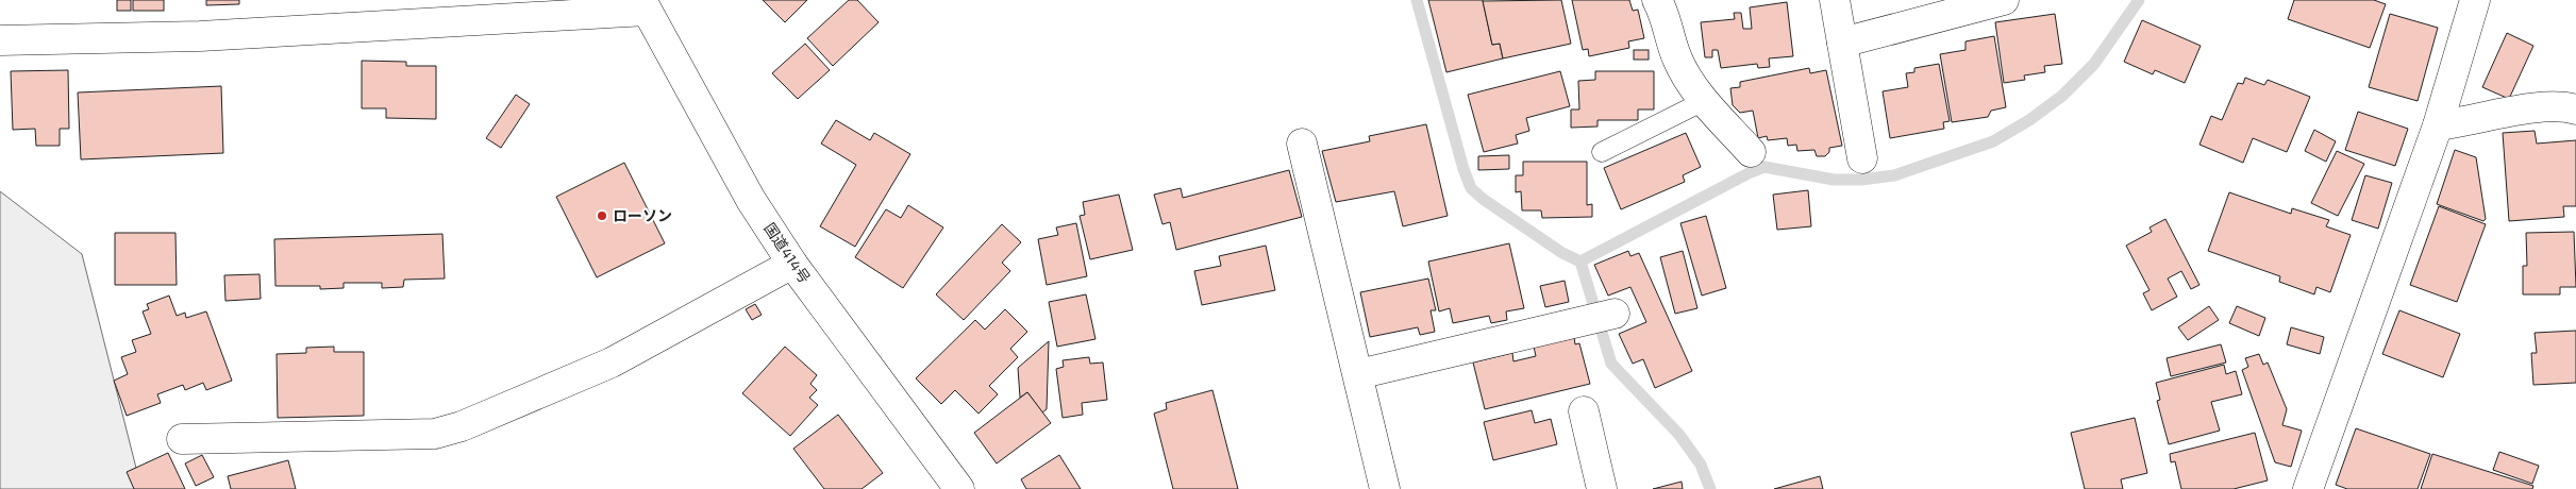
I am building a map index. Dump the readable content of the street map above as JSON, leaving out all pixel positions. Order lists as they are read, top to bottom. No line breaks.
{"streets":{"main road":["国道414号"]},"places":["ローソン"]}
